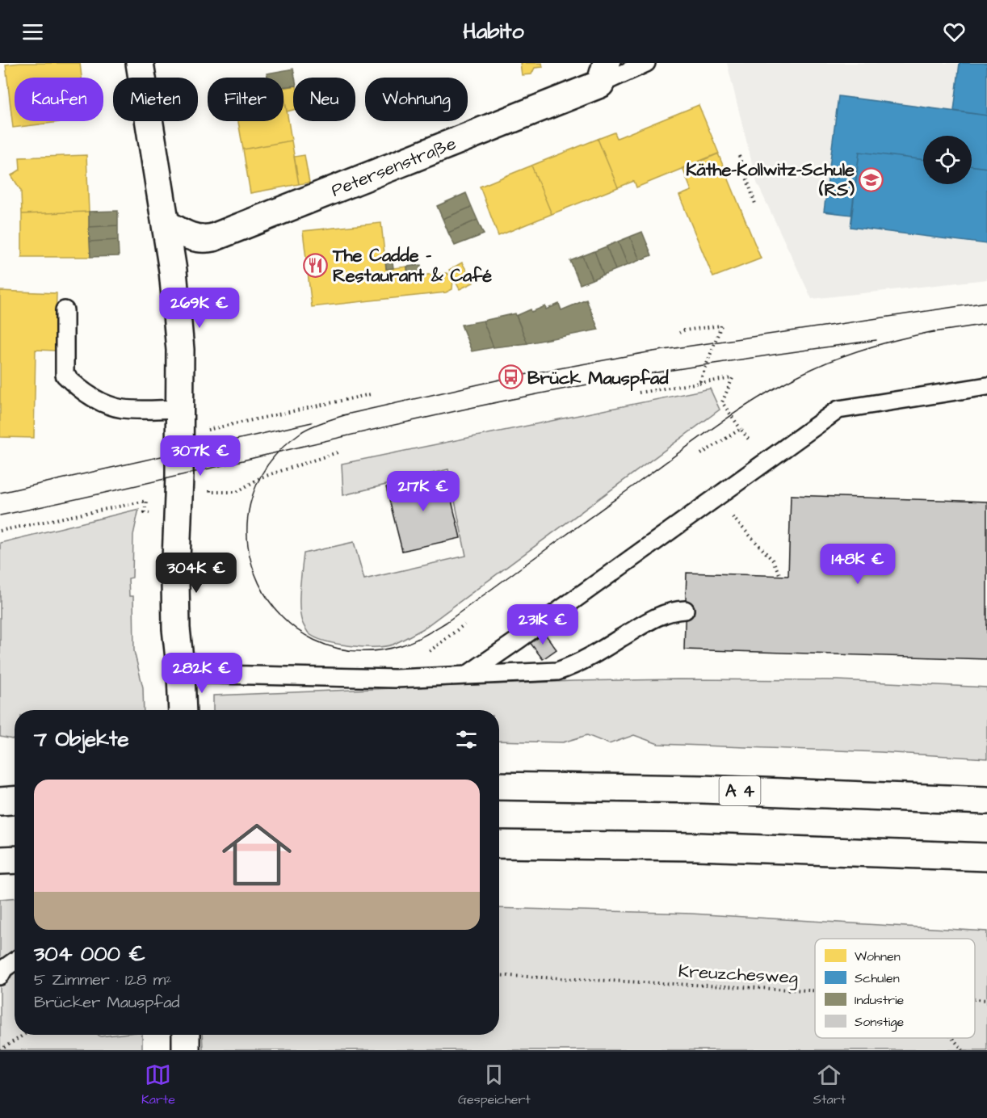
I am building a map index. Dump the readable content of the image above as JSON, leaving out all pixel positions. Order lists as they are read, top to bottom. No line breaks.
{"streets":{"main road":["Petersenstraße","A 4"],"path":["Kreuzchesweg"]},"places":{"school or university":["Käthe-Kollwitz-Schule (RS)"],"restaurant":["The Cadde - Restaurant & Café"],"bus stop":["Brück Mauspfad"]},"legend":["Wohnen","Schulen","Industrie","Sonstige"],"page":{"header":"Habito","chip":["Kaufen","Mieten","Filter","Neu","Wohnung"],"price":["269K €","307K €","217K €","148K €","304K €","231K €","282K €"],"heading":"7 Objekte","list":[{"name":"304 000 €","note":"5 Zimmer · 128 m² · Brücker Mauspfad"}],"tabs":["Karte","Gespeichert","Start"]}}
